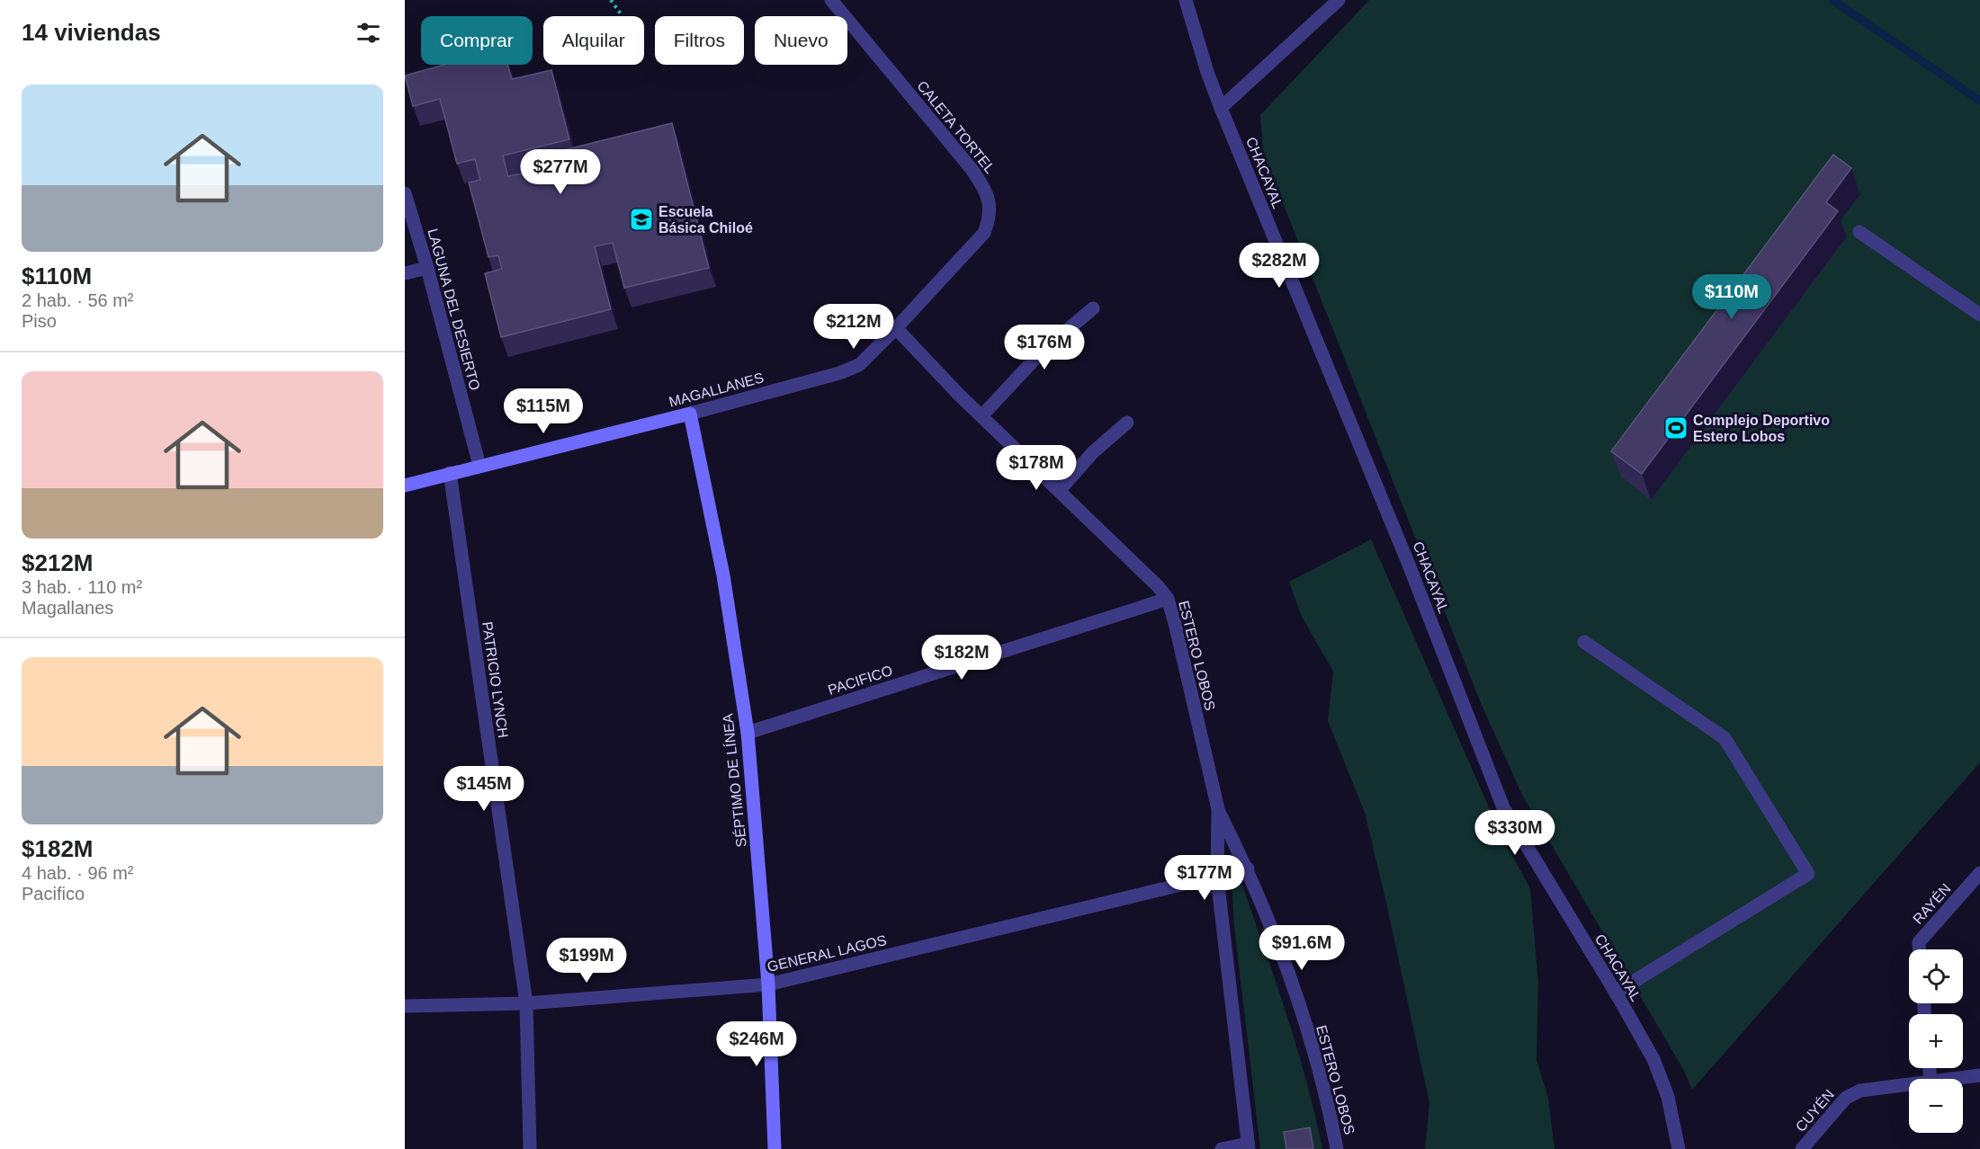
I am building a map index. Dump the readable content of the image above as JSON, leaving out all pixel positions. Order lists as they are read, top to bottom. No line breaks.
{"streets":{"street":["CALETA TORTEL","CHACAYAL","LAGUNA DEL DESIERTO","MAGALLANES","ESTERO LOBOS","PATRICIO LYNCH","PACIFICO","SÉPTIMO DE LÍNEA","RAYÉN","GENERAL LAGOS","CUYÉN"]},"crossings":[["CALETA TORTEL","MAGALLANES"],["LAGUNA DEL DESIERTO","MAGALLANES"],["MAGALLANES","ESTERO LOBOS"],["MAGALLANES","PATRICIO LYNCH"],["MAGALLANES","SÉPTIMO DE LÍNEA"],["ESTERO LOBOS","PACIFICO"],["ESTERO LOBOS","GENERAL LAGOS"],["PATRICIO LYNCH","GENERAL LAGOS"],["PACIFICO","SÉPTIMO DE LÍNEA"],["SÉPTIMO DE LÍNEA","GENERAL LAGOS"]],"places":{"school or university":["Escuela Básica Chiloé"],"sports":["Complejo Deportivo Estero Lobos"]},"page":{"heading":"14 viviendas","chip":["Comprar","Alquilar","Filtros","Nuevo"],"list":[{"name":"$110M","note":"2 hab. · 56 m² · Piso"},{"name":"$212M","note":"3 hab. · 110 m² · Magallanes"},{"name":"$182M","note":"4 hab. · 96 m² · Pacifico"}],"price":["$277M","$282M","$110M","$212M","$176M","$115M","$178M","$182M","$145M","$330M","$177M","$91.6M","$199M","$246M"],"map_buttons":["+","−"]}}
